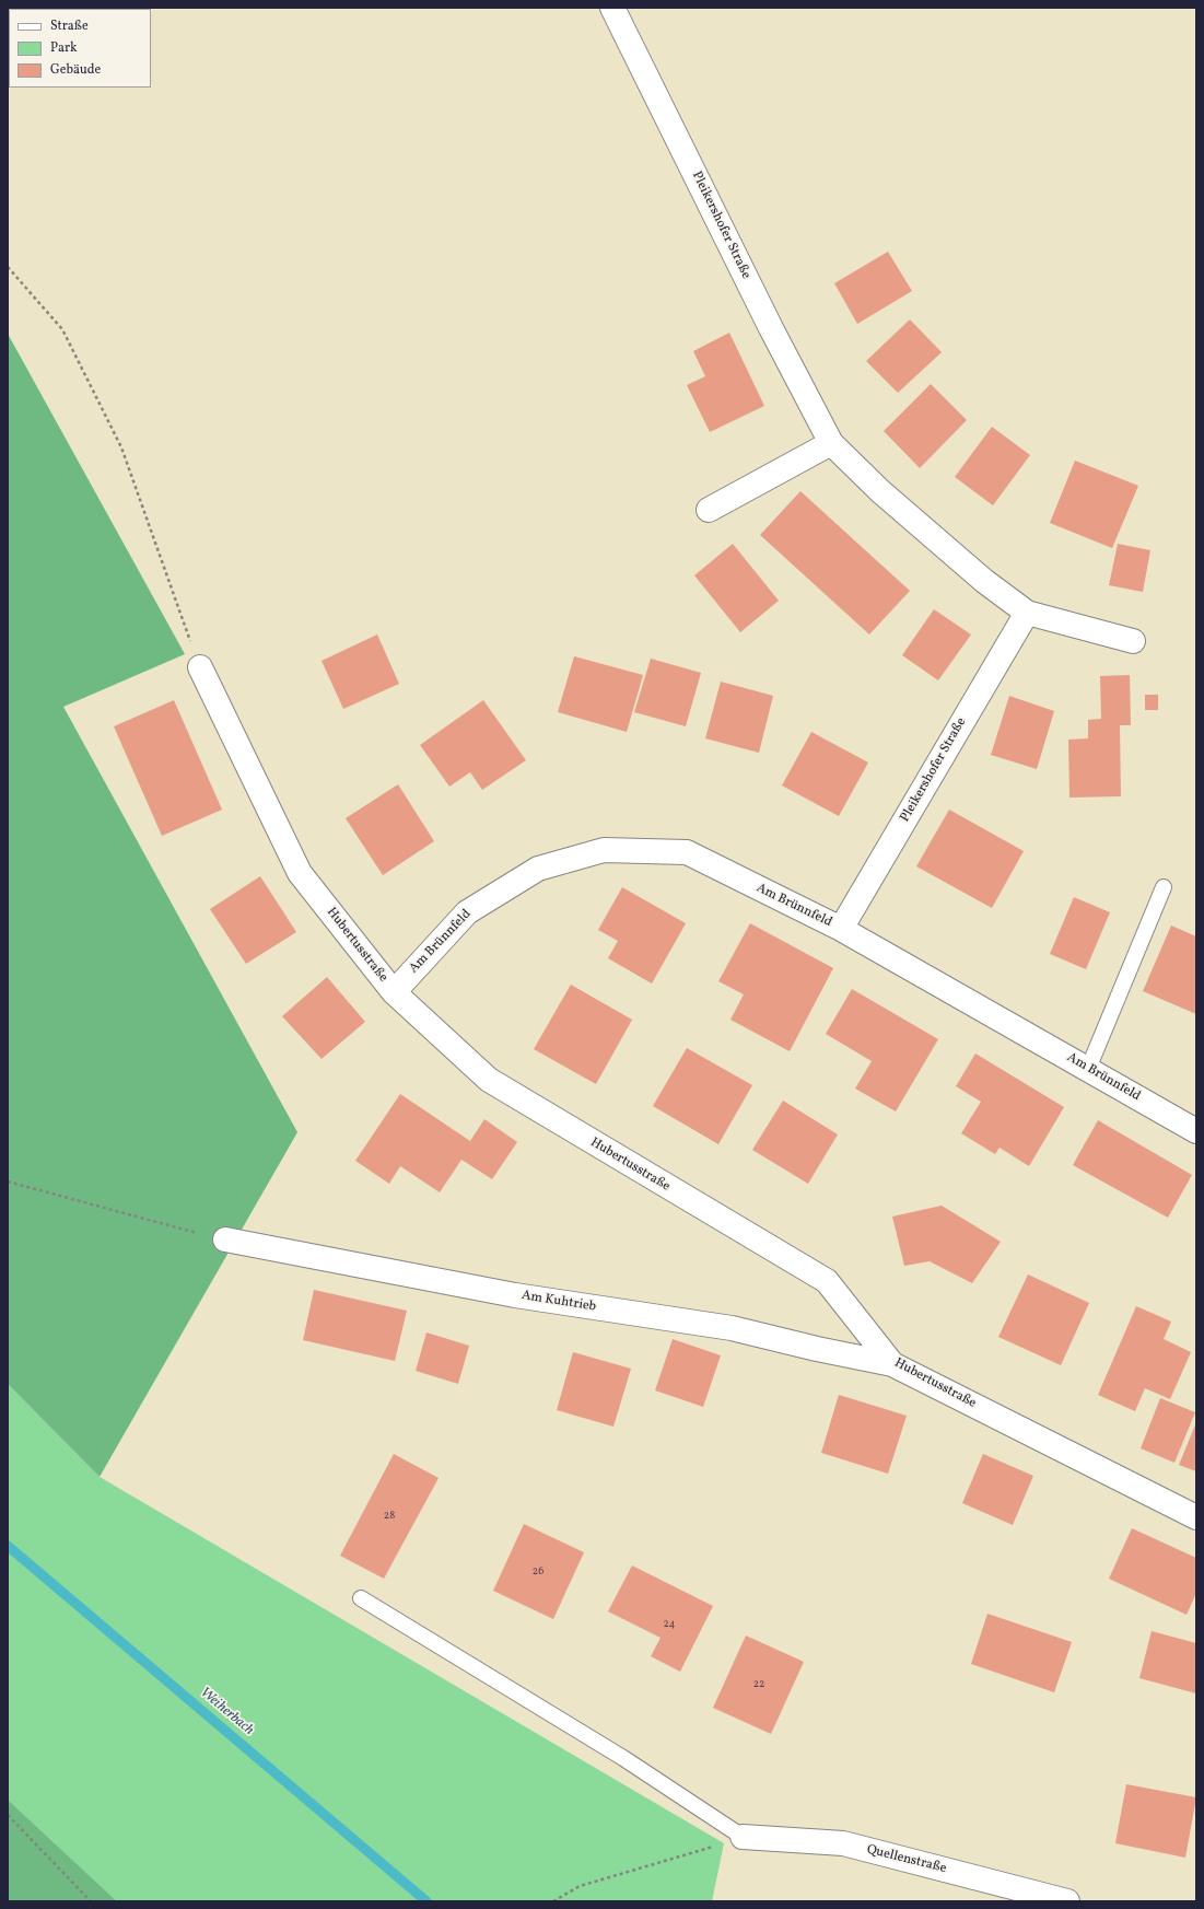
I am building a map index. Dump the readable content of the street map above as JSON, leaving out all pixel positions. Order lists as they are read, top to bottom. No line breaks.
{"streets":{"street":["Pleikershofer Straße","Am Brünnfeld","Hubertusstraße","Am Kuhtrieb","Quellenstraße"]},"crossings":[["Pleikershofer Straße","Am Brünnfeld"],["Am Brünnfeld","Hubertusstraße"],["Hubertusstraße","Am Kuhtrieb"]],"water":["Weiherbach"],"house_numbers":["28","26","24","22"],"legend":["Straße","Park","Gebäude"]}
